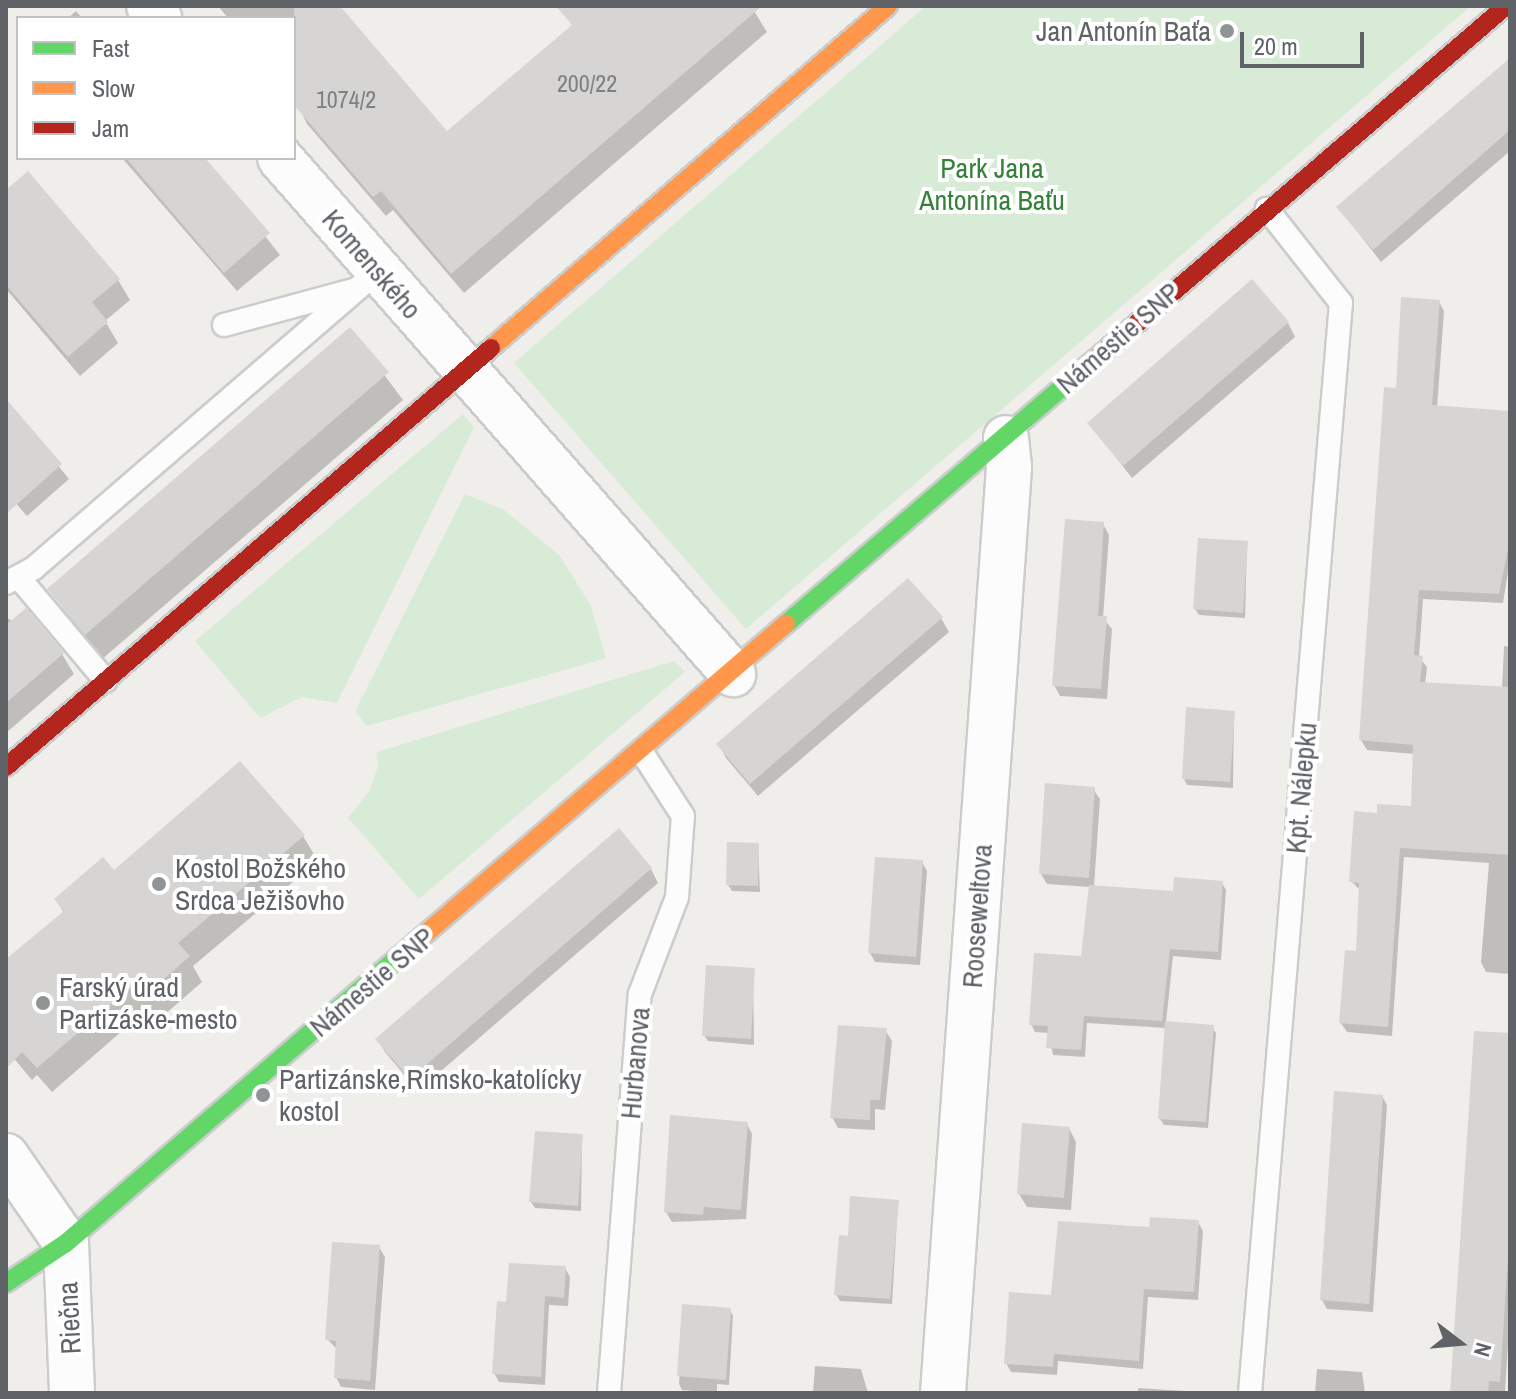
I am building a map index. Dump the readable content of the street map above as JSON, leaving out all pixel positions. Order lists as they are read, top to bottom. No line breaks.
{"streets":{"street":["Komenského","Námestie SNP","Rooseweltova","Riečna"],"lane":["Kpt. Nálepku","Hurbanova"]},"crossings":[["Námestie SNP","Kpt. Nálepku"],["Námestie SNP","Rooseweltova"],["Námestie SNP","Hurbanova"],["Námestie SNP","Riečna"]],"parks":["Park Jana Antonína Baťu"],"places":["Jan Antonín Baťa","Kostol Božského Srdca Ježišovho","Farský úrad Partizáske-mesto","Partizánske,Rímsko-katolícky kostol"],"house_numbers":["200/22","1074/2"],"legend":["Fast","Slow","Jam"],"scale_bar":"20 m","north":"right"}
